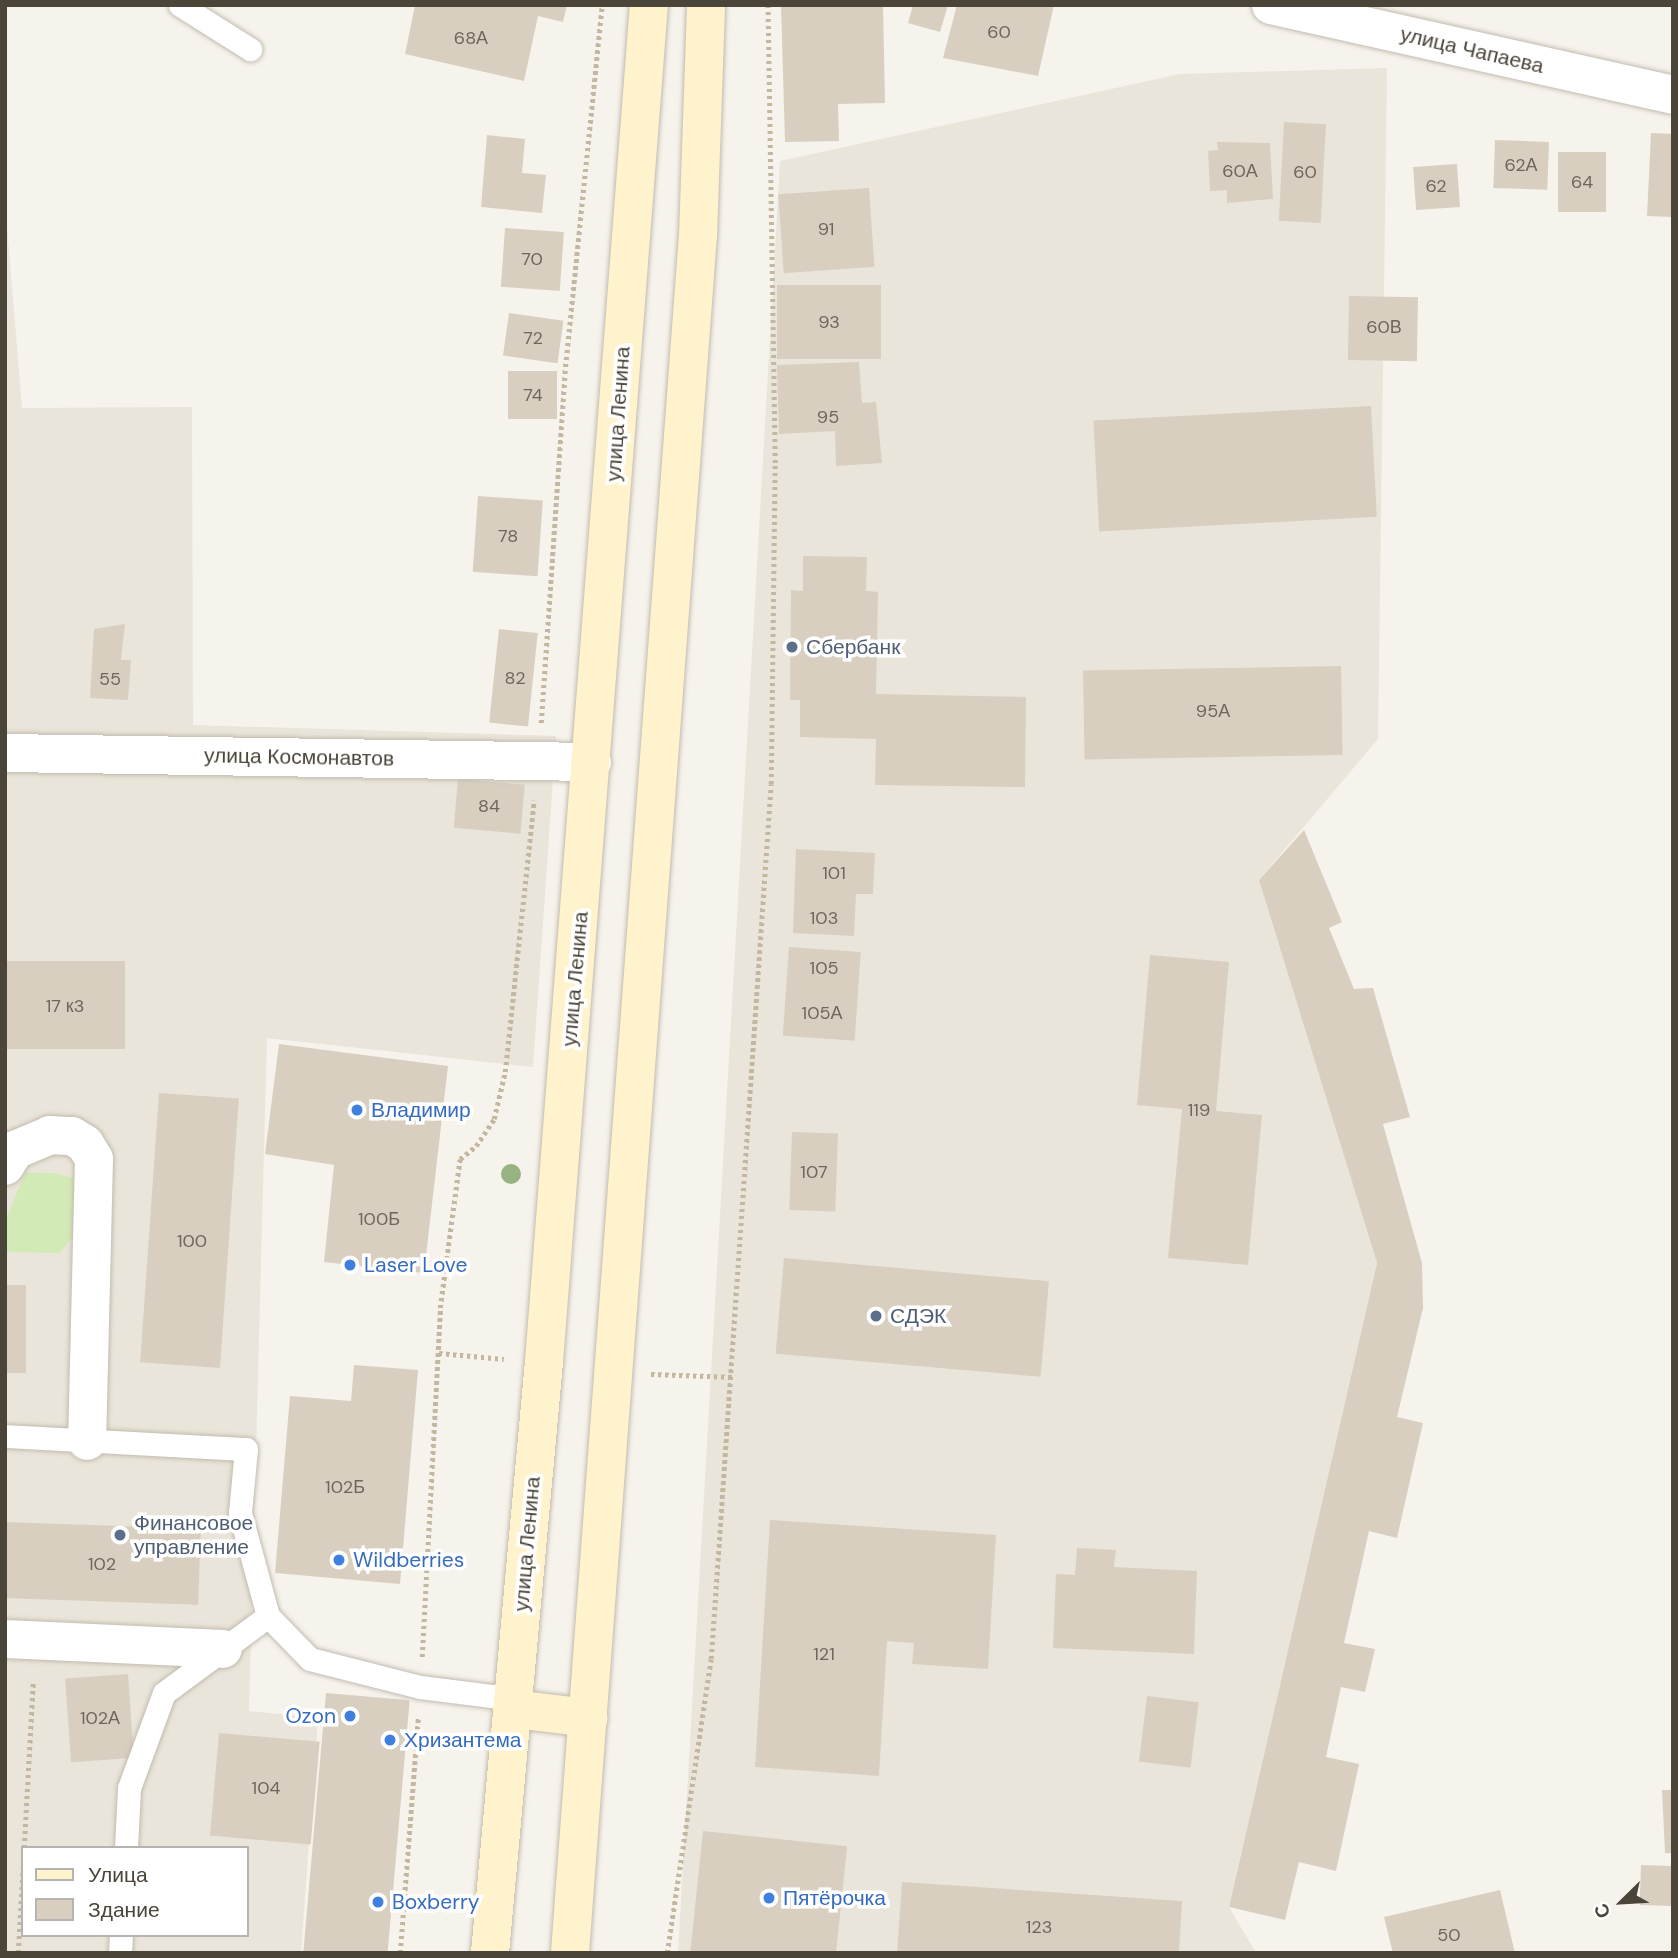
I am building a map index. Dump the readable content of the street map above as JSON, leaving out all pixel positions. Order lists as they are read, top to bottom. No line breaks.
{"streets":{"main road":["улица Ленина"],"street":["улица Чапаева","улица Космонавтов"]},"crossings":[["улица Ленина","улица Космонавтов"]],"places":["Сбербанк","Владимир","Laser Love","СДЭК","Финансовое управление","Wildberries","Ozon","Хризантема","Пятёрочка","Boxberry"],"house_numbers":["60","68А","62А","60А","60","64","62","91","70","93","60В","72","74","95","78","82","55","95А","84","101","103","105","17 к3","105А","119","107","100Б","100","102Б","102","121","102А","104","123","50"],"legend":["Улица","Здание"],"north":"bottom left"}
